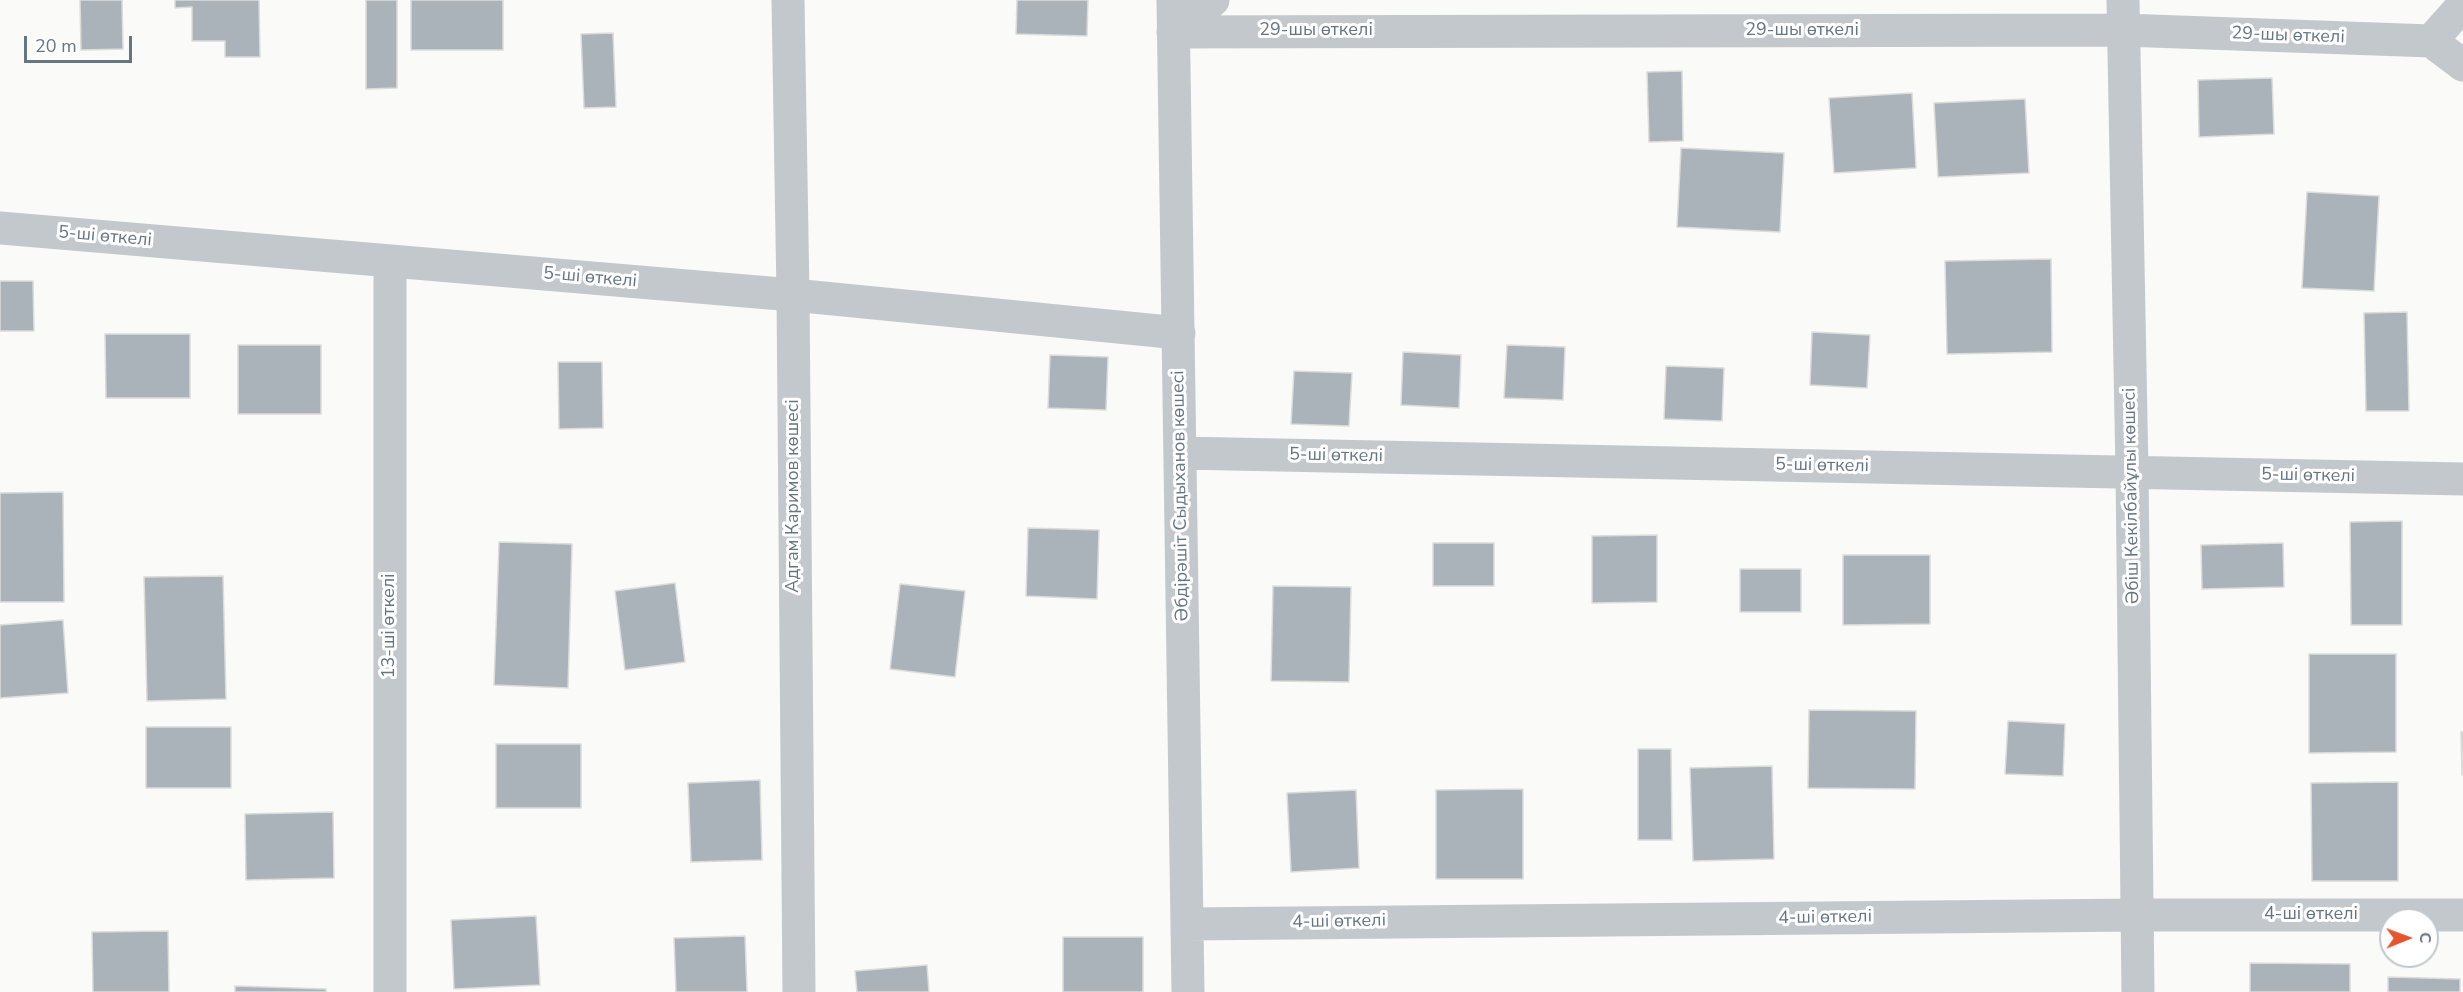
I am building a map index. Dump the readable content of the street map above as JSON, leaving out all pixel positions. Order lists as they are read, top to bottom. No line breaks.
{"streets":{"street":["29-шы өткелі","5-ші өткелі","Адгам Каримов көшесі","Әбдірәшіт Сыдыханов көшесі","Әбіш Кекілбайұлы көшесі","13-ші өткелі","4-ші өткелі"]},"crossings":[["29-шы өткелі","Әбдірәшіт Сыдыханов көшесі"],["29-шы өткелі","Әбіш Кекілбайұлы көшесі"],["5-ші өткелі","Адгам Каримов көшесі"],["5-ші өткелі","Әбдірәшіт Сыдыханов көшесі"],["5-ші өткелі","Әбіш Кекілбайұлы көшесі"],["5-ші өткелі","13-ші өткелі"],["Әбдірәшіт Сыдыханов көшесі","4-ші өткелі"],["Әбіш Кекілбайұлы көшесі","4-ші өткелі"]],"scale_bar":"20 m","north":"right"}
